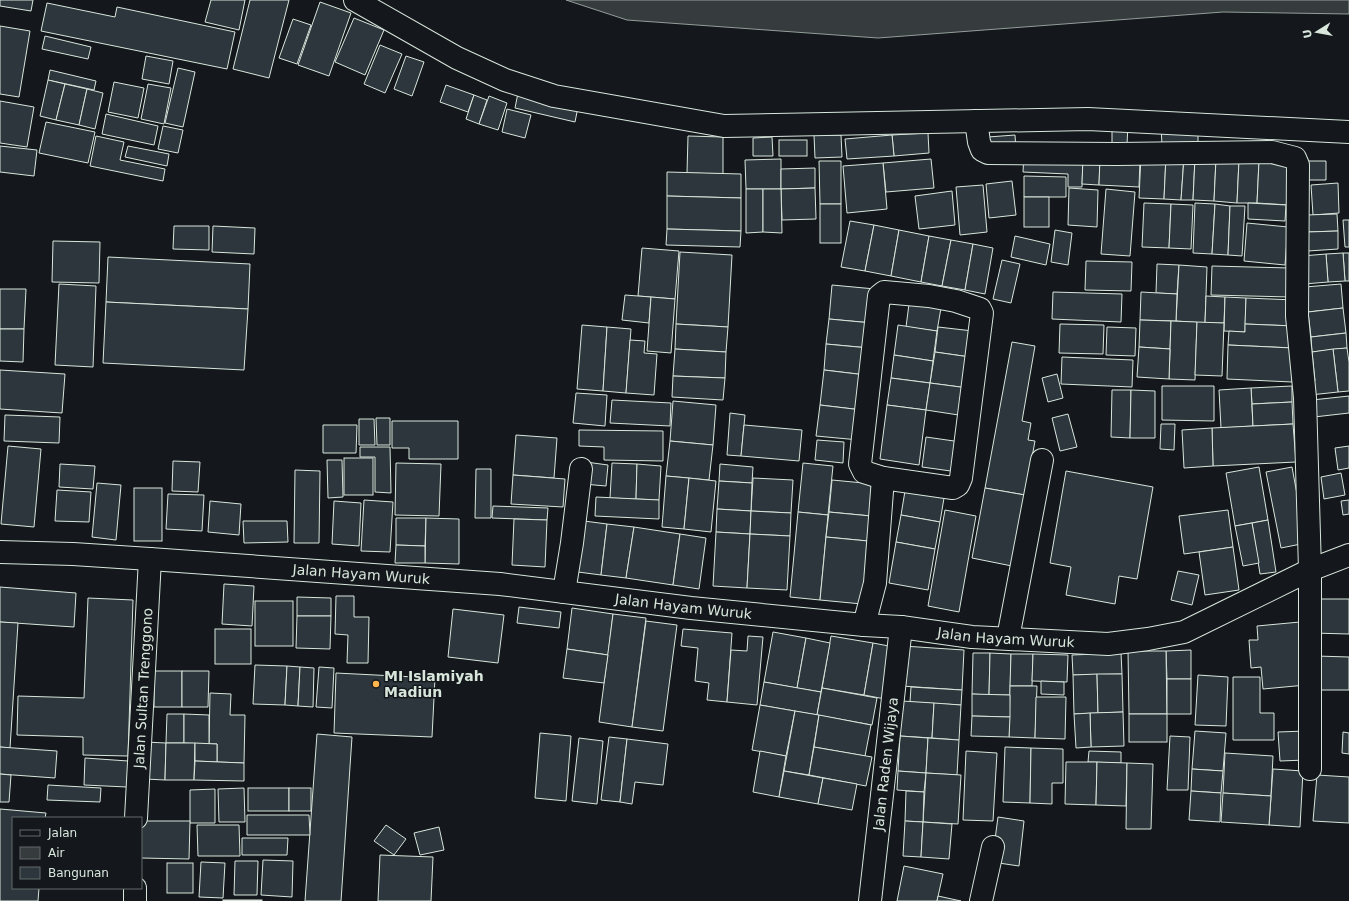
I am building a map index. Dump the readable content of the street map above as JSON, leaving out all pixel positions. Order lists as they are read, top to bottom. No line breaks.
{"streets":{"street":["Jalan Hayam Wuruk","Jalan Sultan Trenggono","Jalan Raden Wijaya"]},"crossings":[["Jalan Hayam Wuruk","Jalan Sultan Trenggono"],["Jalan Hayam Wuruk","Jalan Raden Wijaya"]],"places":["MI Islamiyah Madiun"],"legend":["Jalan","Air","Bangunan"],"north":"left"}
